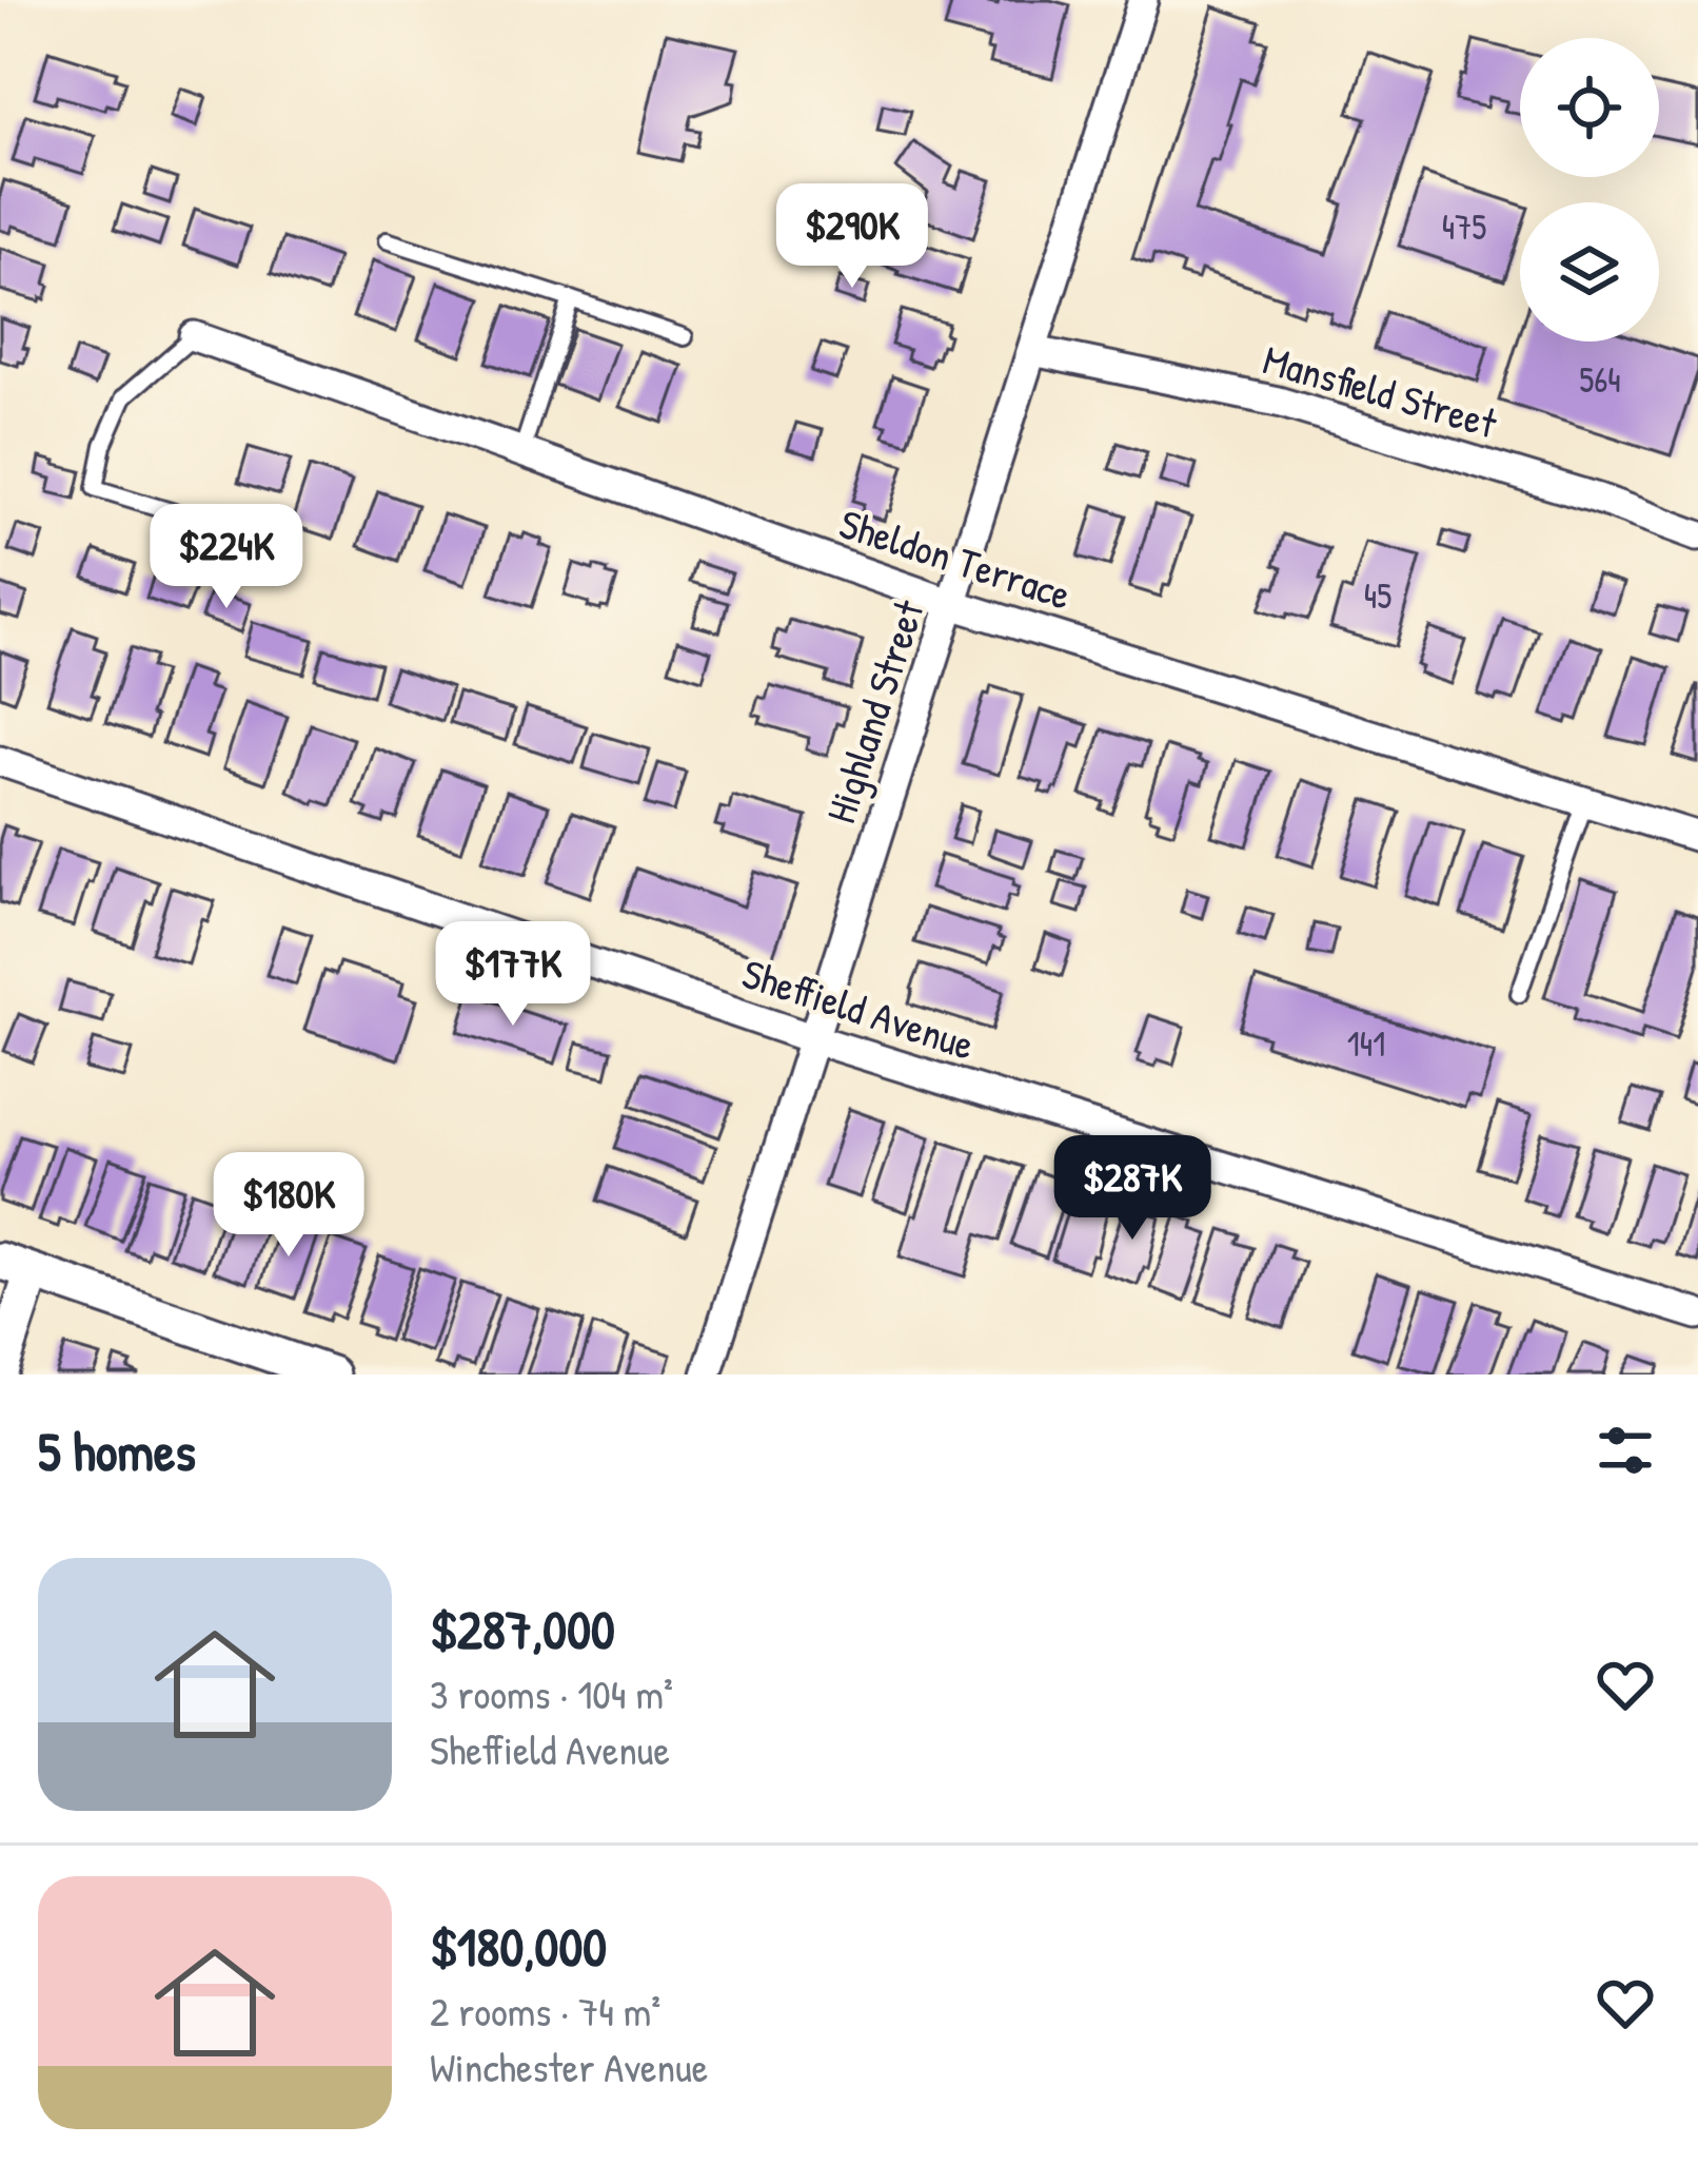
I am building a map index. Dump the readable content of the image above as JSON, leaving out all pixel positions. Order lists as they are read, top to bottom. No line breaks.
{"streets":{"street":["Mansfield Street","Sheldon Terrace","Highland Street","Sheffield Avenue"]},"crossings":[["Mansfield Street","Highland Street"],["Sheldon Terrace","Highland Street"],["Highland Street","Sheffield Avenue"]],"house_numbers":["475","564","45","141"],"page":{"price":["$290K","$224K","$177K","$287K","$180K"],"heading":"5 homes","list":[{"name":"$287,000","note":"3 rooms · 104 m² · Sheffield Avenue"},{"name":"$180,000","note":"2 rooms · 74 m² · Winchester Avenue"}]}}
